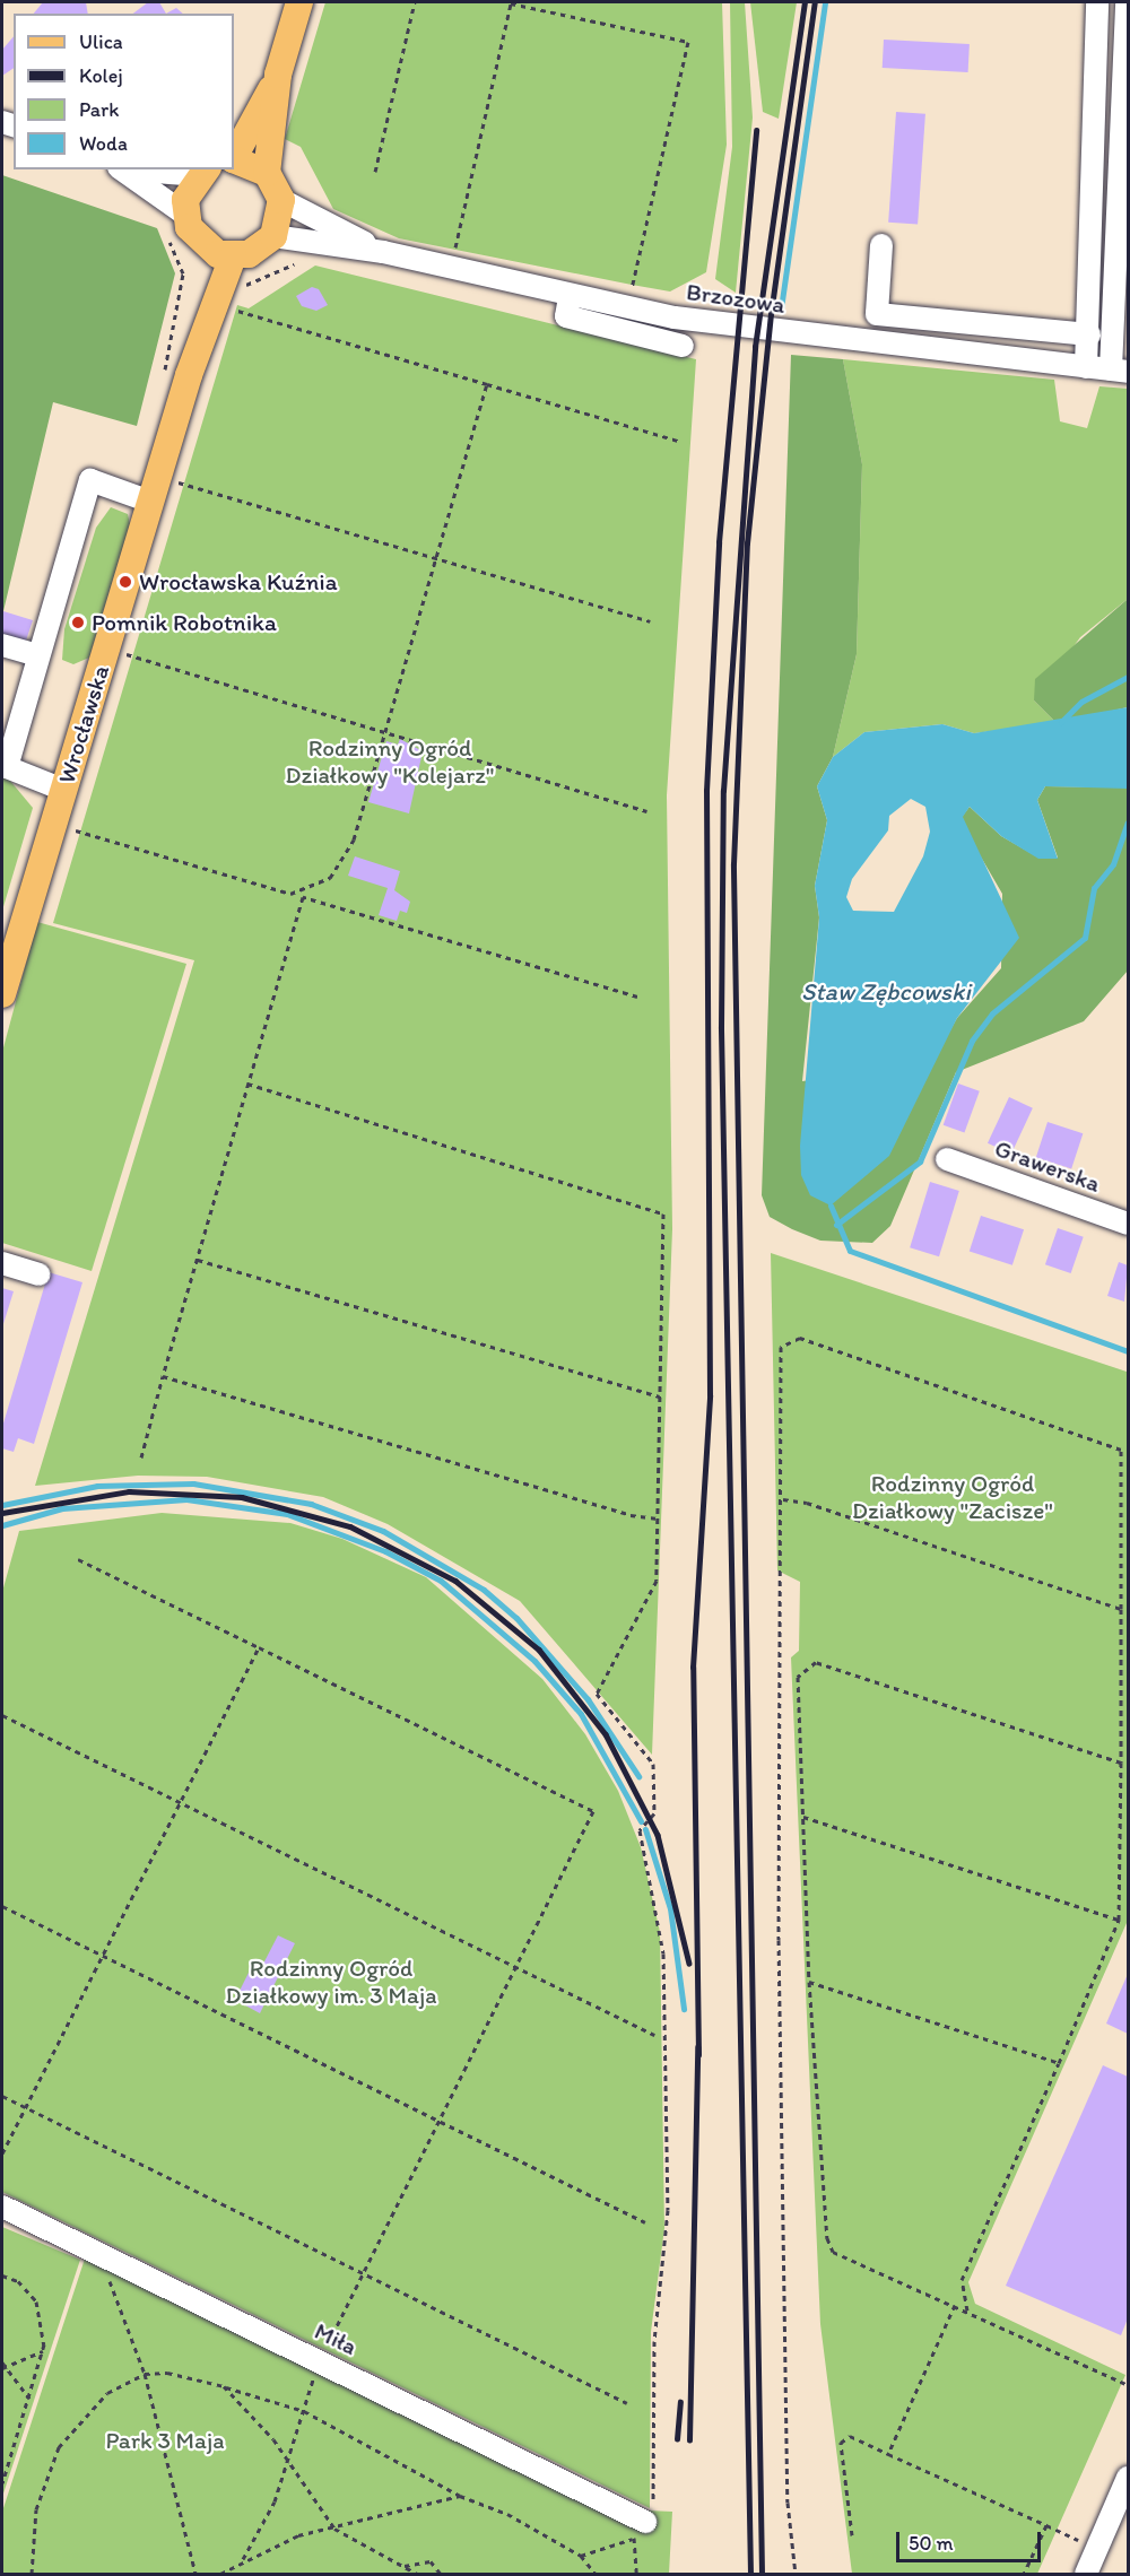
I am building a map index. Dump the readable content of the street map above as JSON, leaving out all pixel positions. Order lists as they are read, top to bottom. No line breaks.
{"streets":{"main road":["Wrocławska"],"street":["Brzozowa","Grawerska","Miła"]},"water":["Staw Zębcowski"],"parks":["Rodzinny Ogród Działkowy \"Kolejarz\"","Rodzinny Ogród Działkowy \"Zacisze\"","Rodzinny Ogród Działkowy im. 3 Maja","Park 3 Maja"],"places":["Wrocławska Kuźnia","Pomnik Robotnika"],"legend":["Ulica","Kolej","Park","Woda"],"scale_bar":"50 m"}
